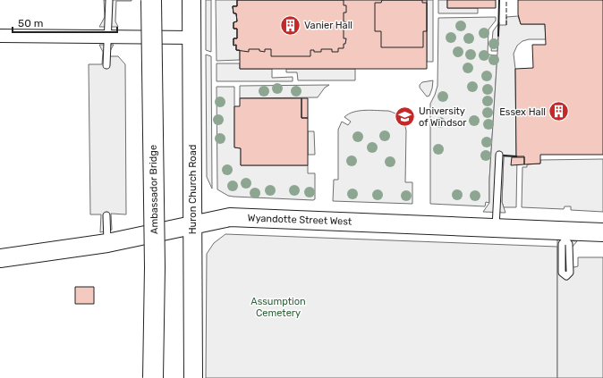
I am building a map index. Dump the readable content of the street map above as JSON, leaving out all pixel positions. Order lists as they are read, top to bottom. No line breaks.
{"streets":{"highway":["Ambassador Bridge"],"main road":["Huron Church Road","Wyandotte Street West"]},"crossings":[["Huron Church Road","Wyandotte Street West"]],"parks":["Assumption Cemetery"],"places":{"building":["Vanier Hall","Essex Hall"],"school or university":["University of Windsor"]},"scale_bar":"50 m"}
